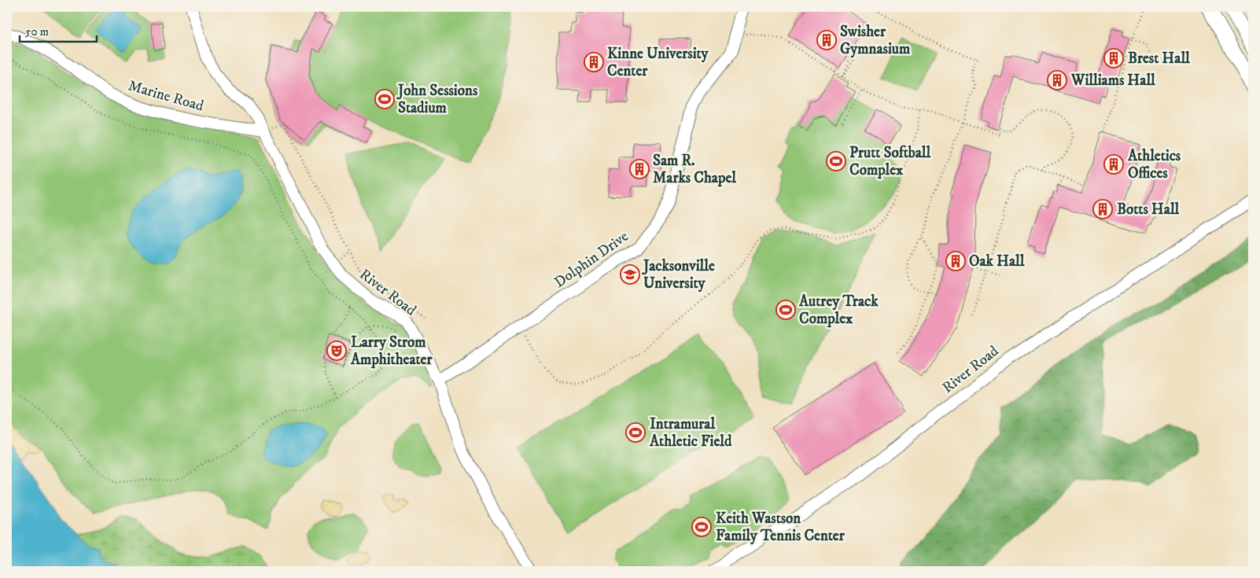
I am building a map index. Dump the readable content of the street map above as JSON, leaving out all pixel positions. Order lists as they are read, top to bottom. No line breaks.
{"streets":{"street":["Marine Road","Dolphin Drive","River Road"]},"crossings":[["Marine Road","River Road"],["Dolphin Drive","River Road"]],"places":{"building":["Swisher Gymnasium","Brest Hall","Kinne University Center","Williams Hall","Athletics Offices","Sam R. Marks Chapel","Botts Hall","Oak Hall"],"sports":["John Sessions Stadium","Prutt Softball Complex","Autrey Track Complex","Intramural Athletic Field","Keith Wastson Family Tennis Center"],"school or university":["Jacksonville University"],"theatre":["Larry Strom Amphitheater"]},"scale_bar":"50 m"}
